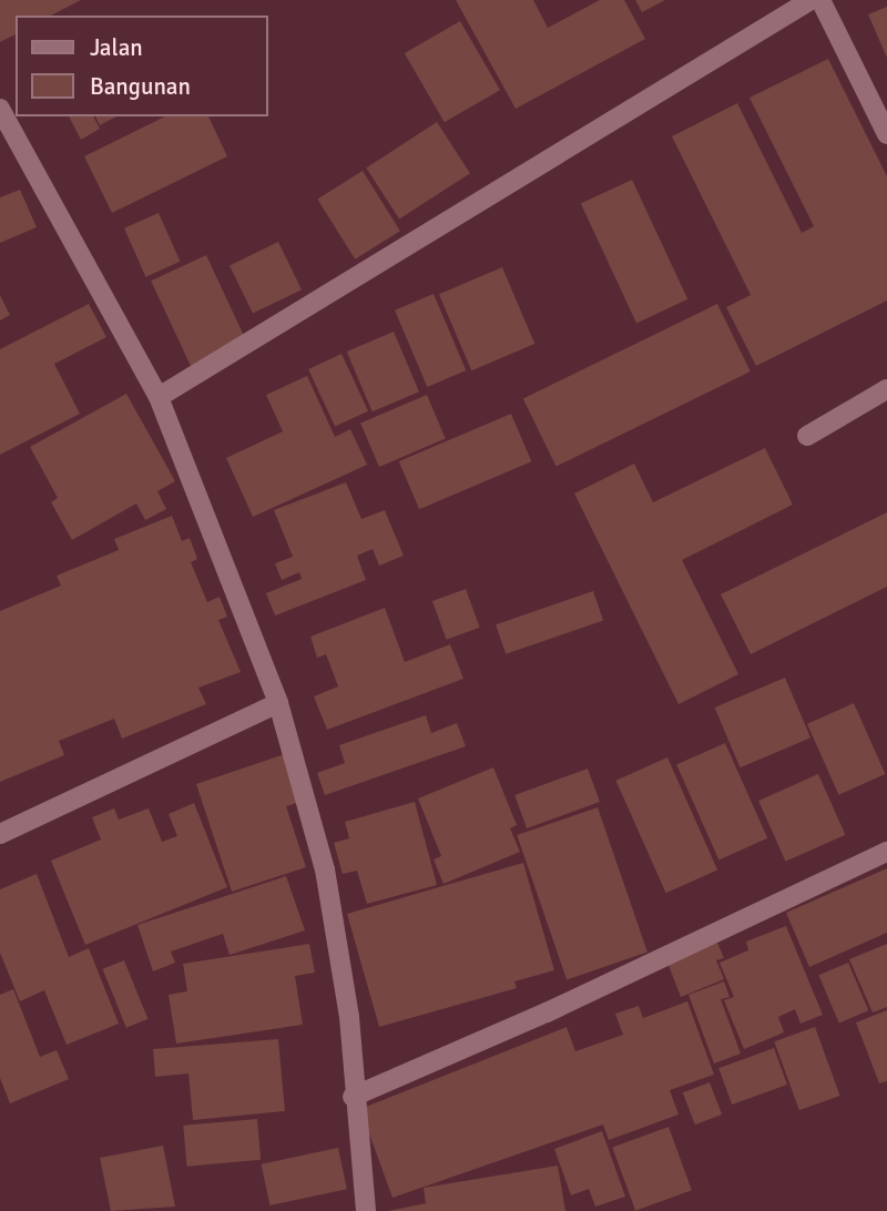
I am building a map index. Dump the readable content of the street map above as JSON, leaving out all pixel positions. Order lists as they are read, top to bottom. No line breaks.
{"legend":["Jalan","Bangunan"]}
